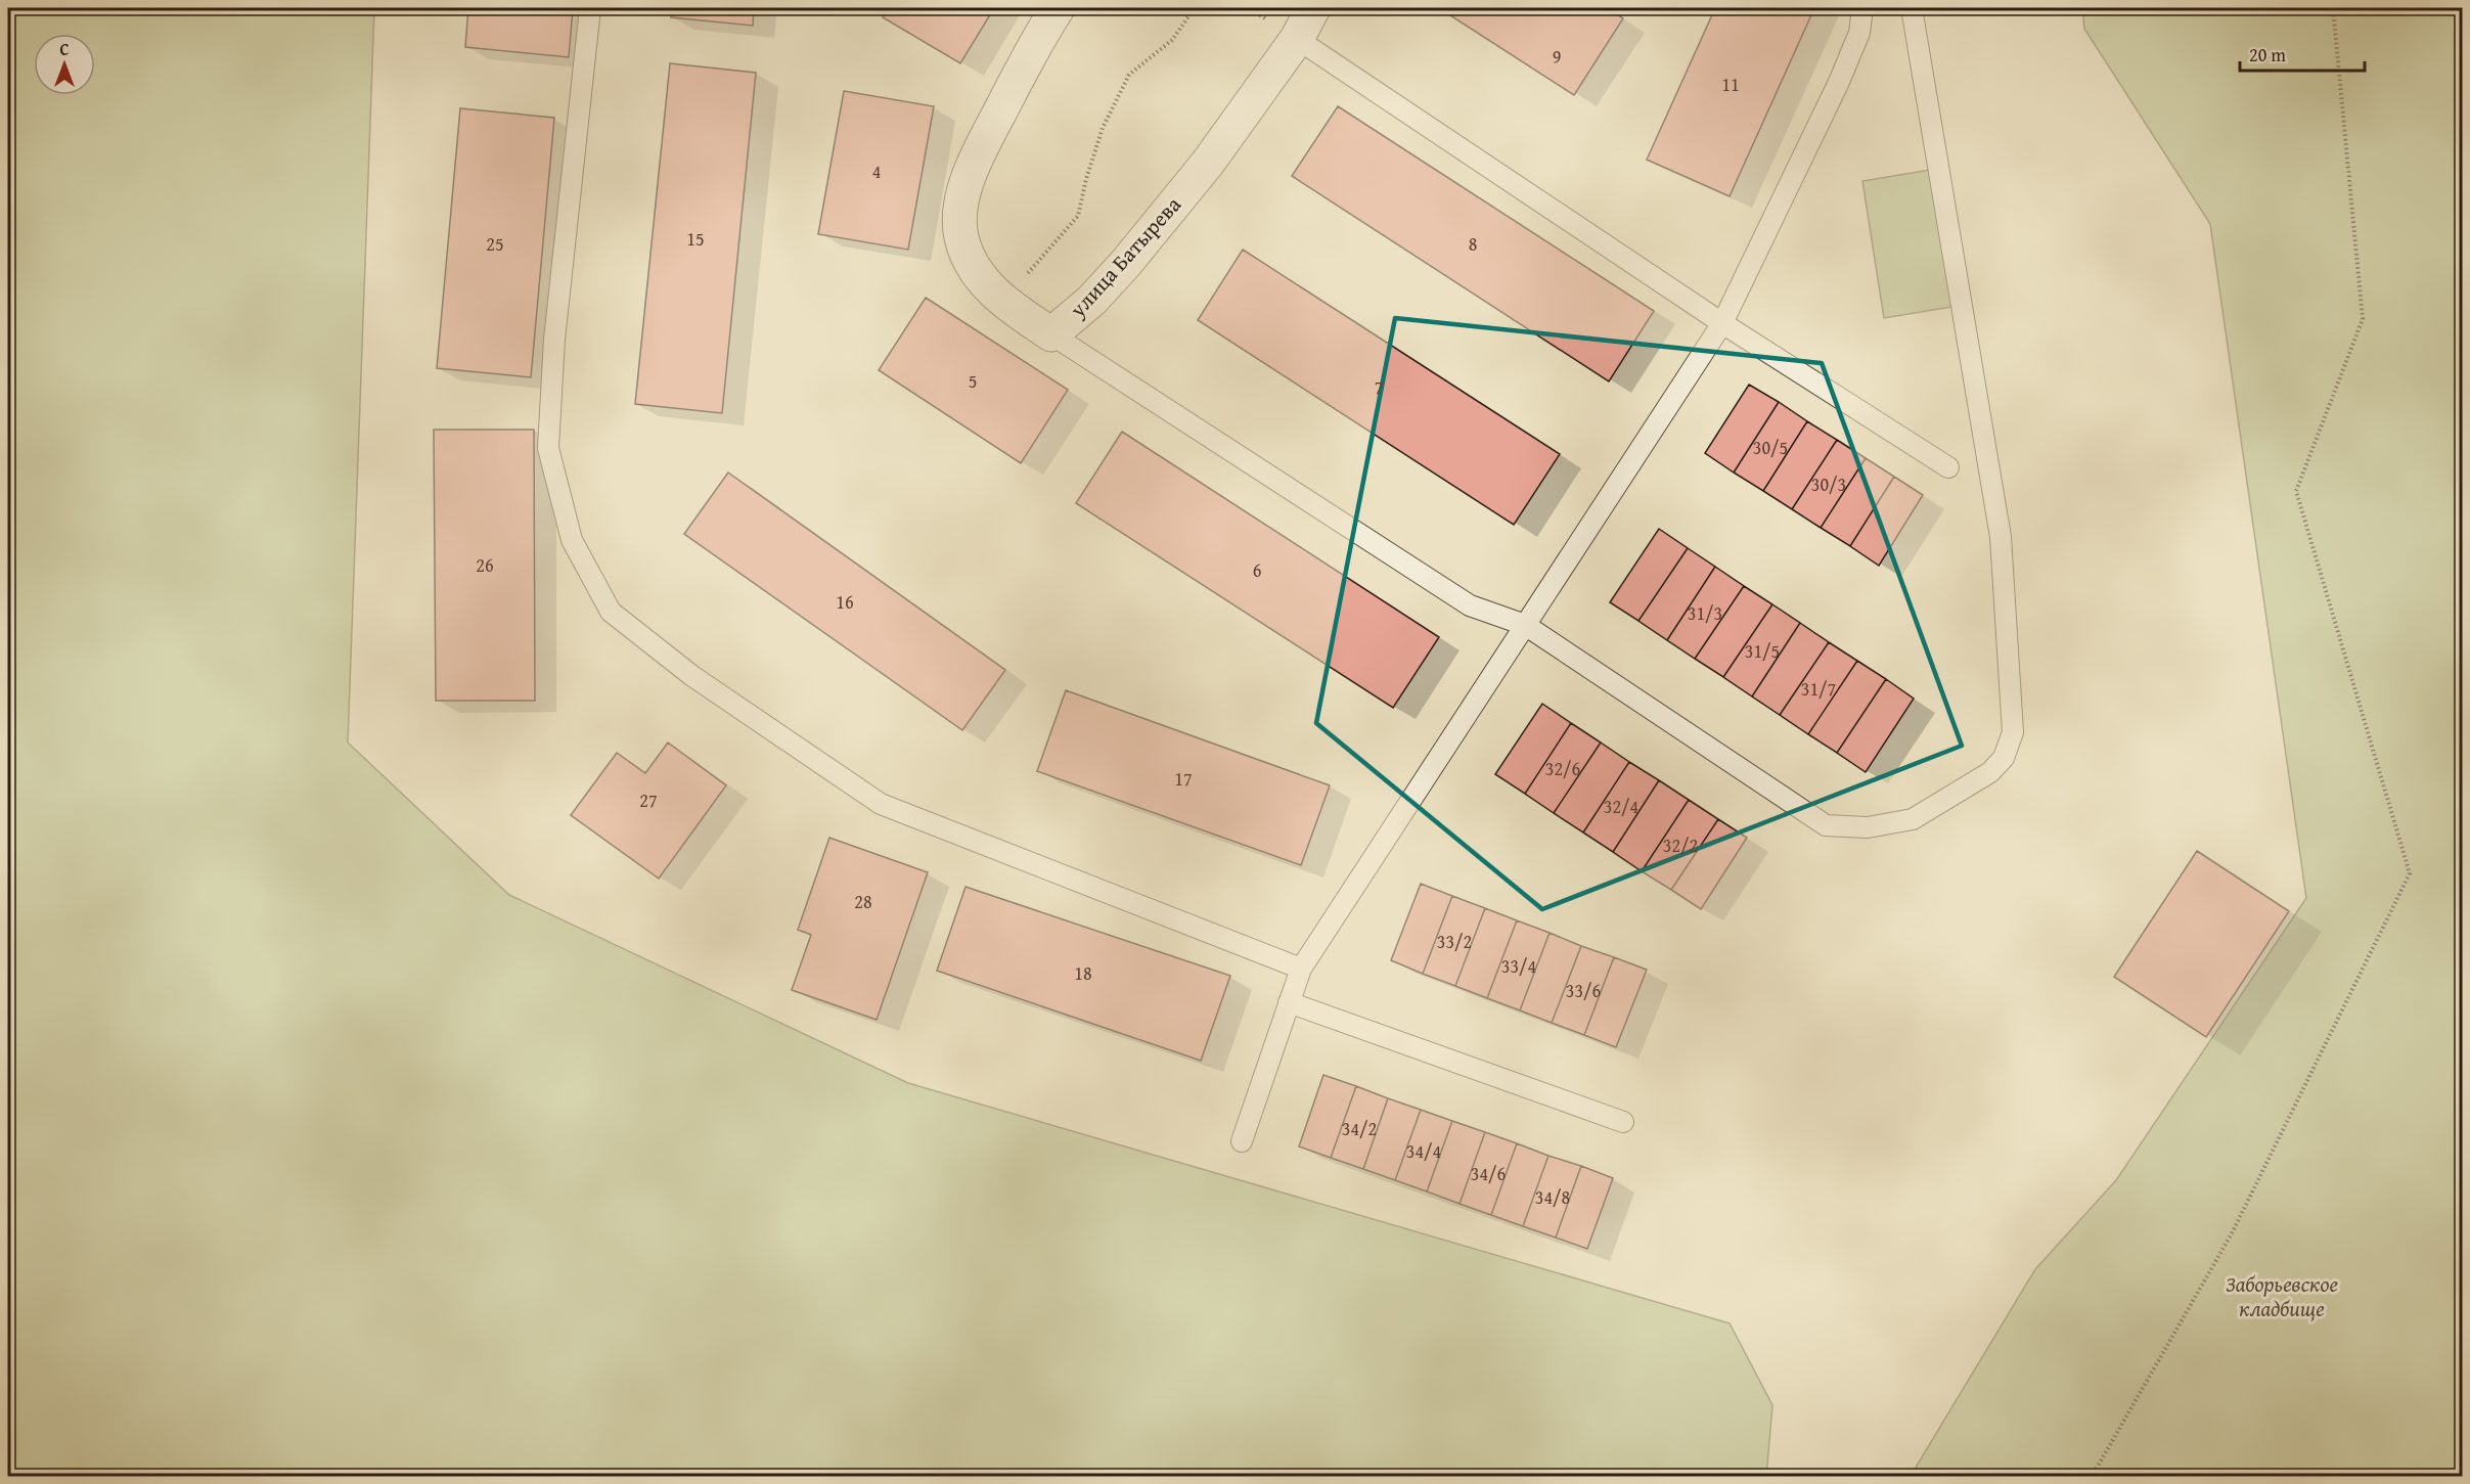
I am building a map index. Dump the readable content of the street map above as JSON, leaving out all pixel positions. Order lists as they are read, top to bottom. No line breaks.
{"streets":{"street":["улица Батырева"]},"parks":["Заборьевское кладбище"],"house_numbers":["9","11","4","15","25","8","5","7","30/5","30/3","26","6","16","31/3","31/5","31/7","32/6","17","27","32/4","32/2","28","33/2","33/4","18","33/6","34/2","34/4","34/6","34/8"],"scale_bar":"20 m","north":"top"}
